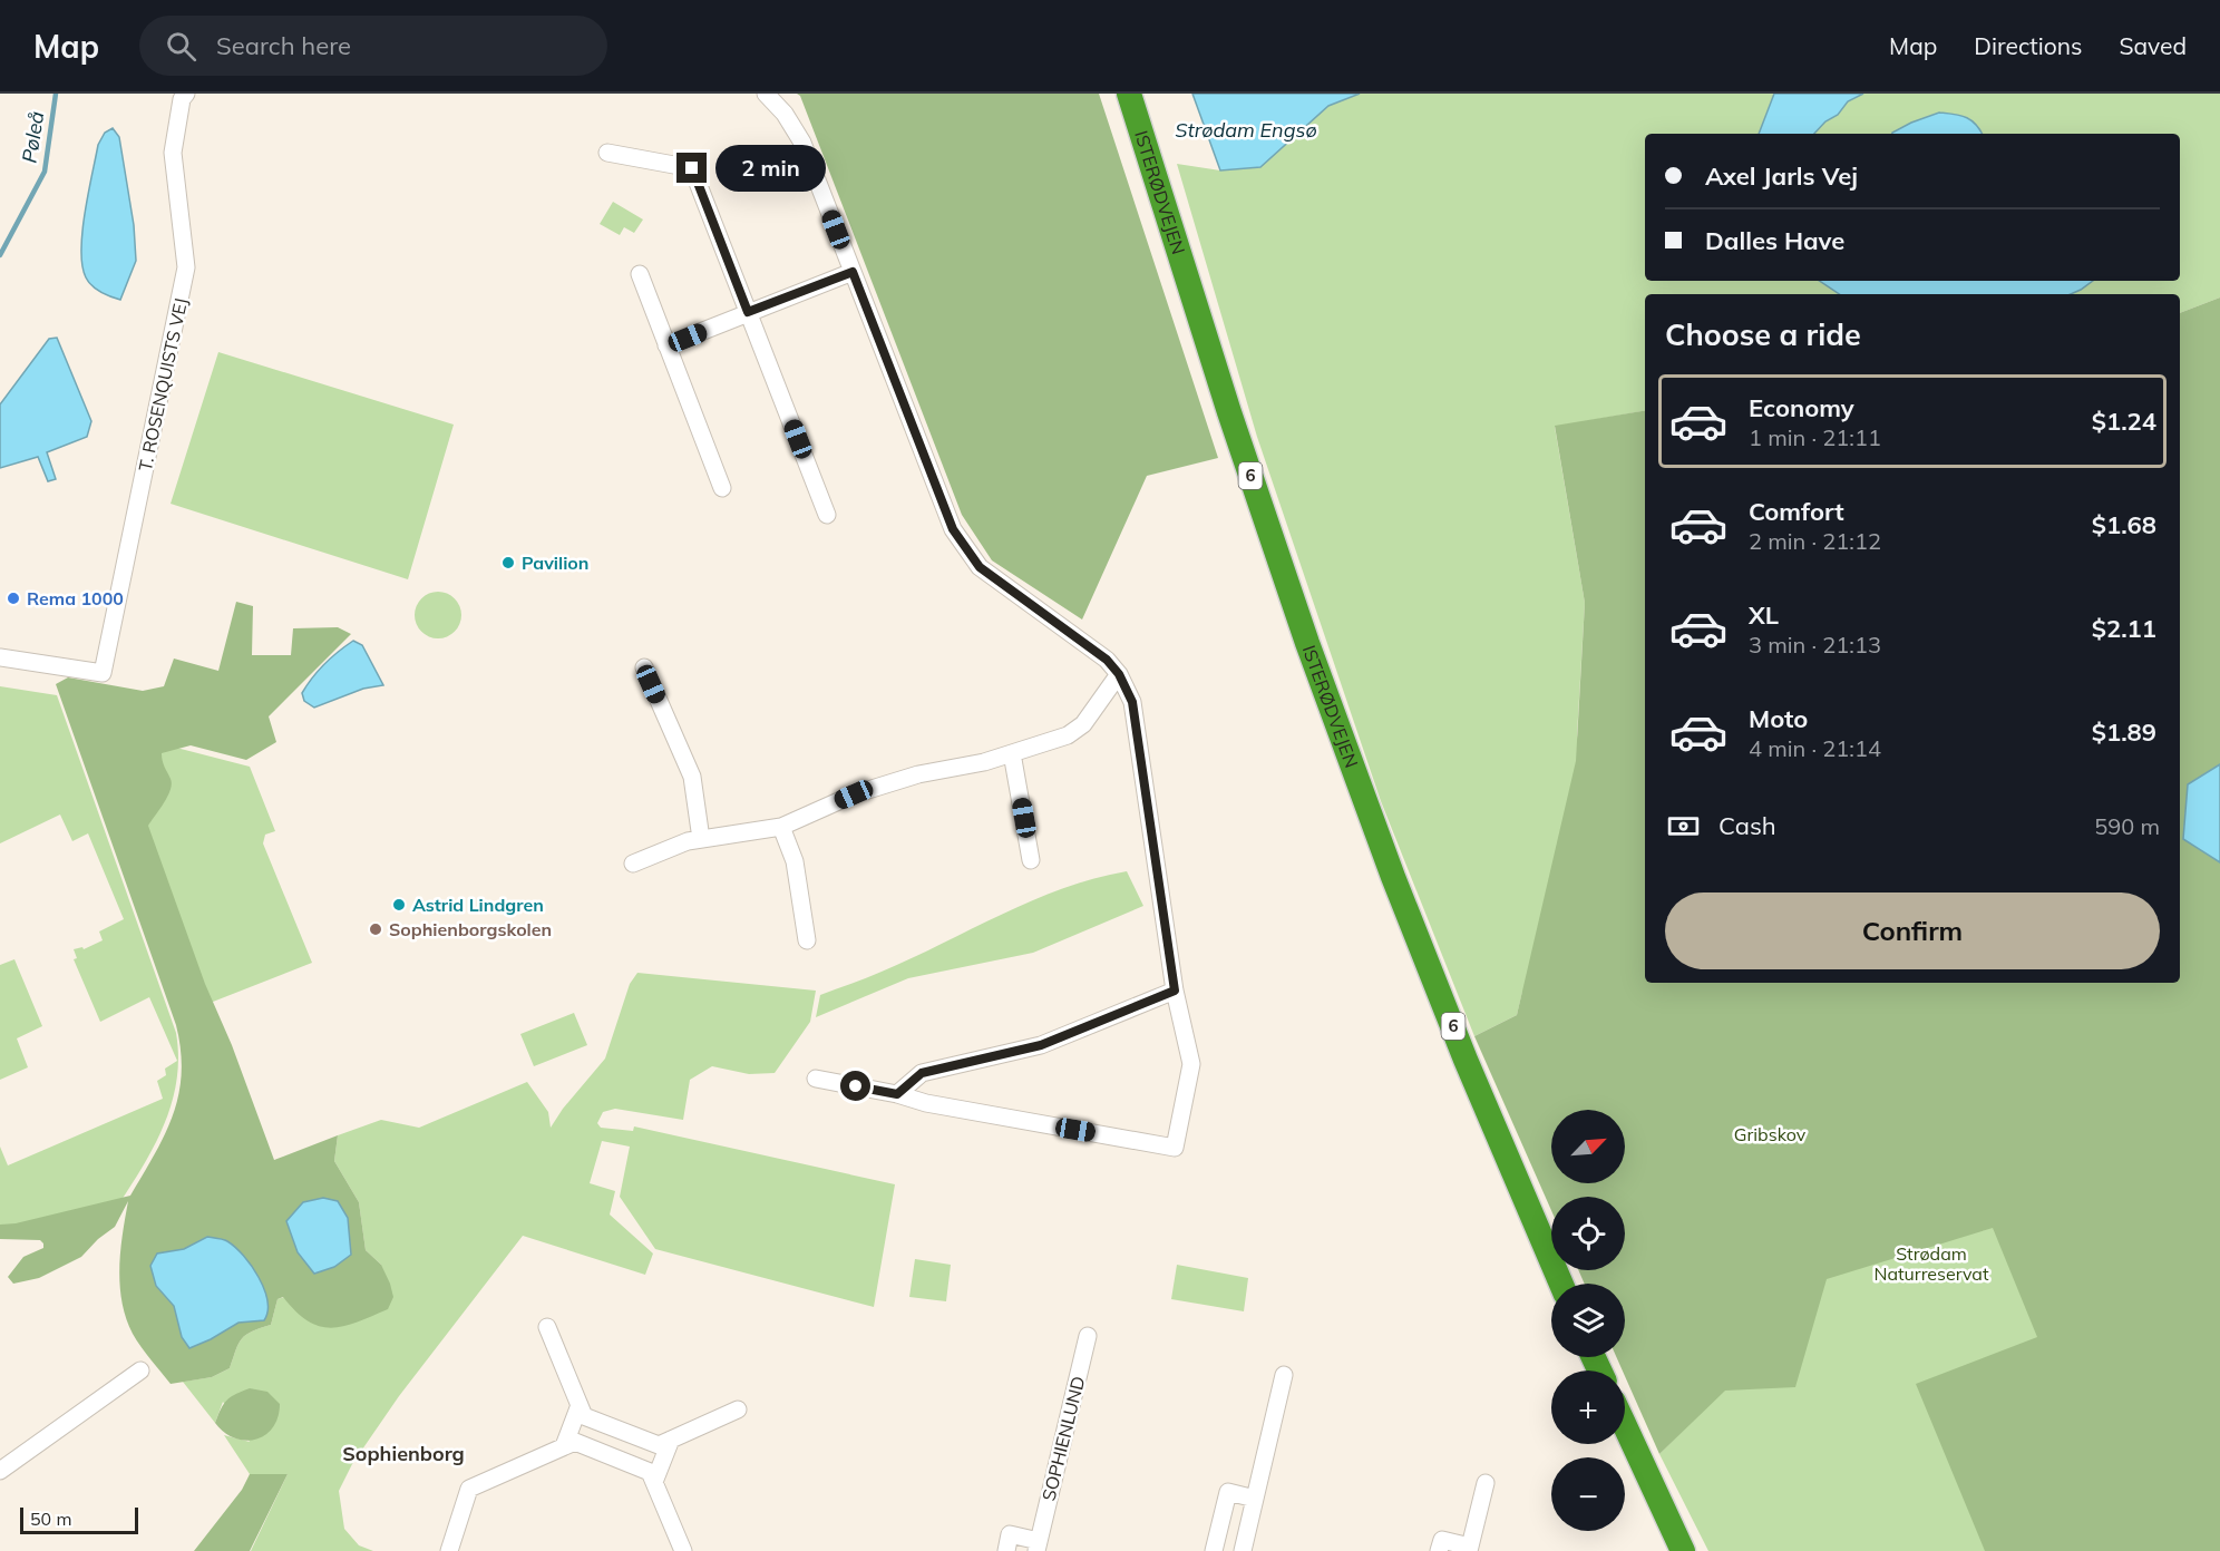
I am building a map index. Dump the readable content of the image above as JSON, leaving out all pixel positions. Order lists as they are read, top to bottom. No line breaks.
{"streets":{"highway":["ISTERØDVEJEN","6"],"street":["T. ROSENQUISTS VEJ","SOPHIENLUND"]},"districts":["Sophienborg"],"water":["Strødam Engsø","Pøleå"],"parks":["Gribskov","Strødam Naturreservat"],"places":["Pavilion","Rema 1000","Astrid Lindgren","Sophienborgskolen"],"scale_bar":"50 m","north":"top right","page":{"header":"Map","search":"Search here","nav":["Map","Directions","Saved"],"banner":["Axel Jarls Vej","Dalles Have"],"bubble":"2 min","heading":"Choose a ride","list":[{"name":"Economy","note":"1 min · 21:11","value":"$1.24"},{"name":"Comfort","note":"2 min · 21:12","value":"$1.68"},{"name":"XL","note":"3 min · 21:13","value":"$2.11"},{"name":"Moto","note":"4 min · 21:14","value":"$1.89"}],"pay":["Cash","590 m"],"buttons":"Confirm","map_buttons":["+","−"],"scale":"50 m"}}
